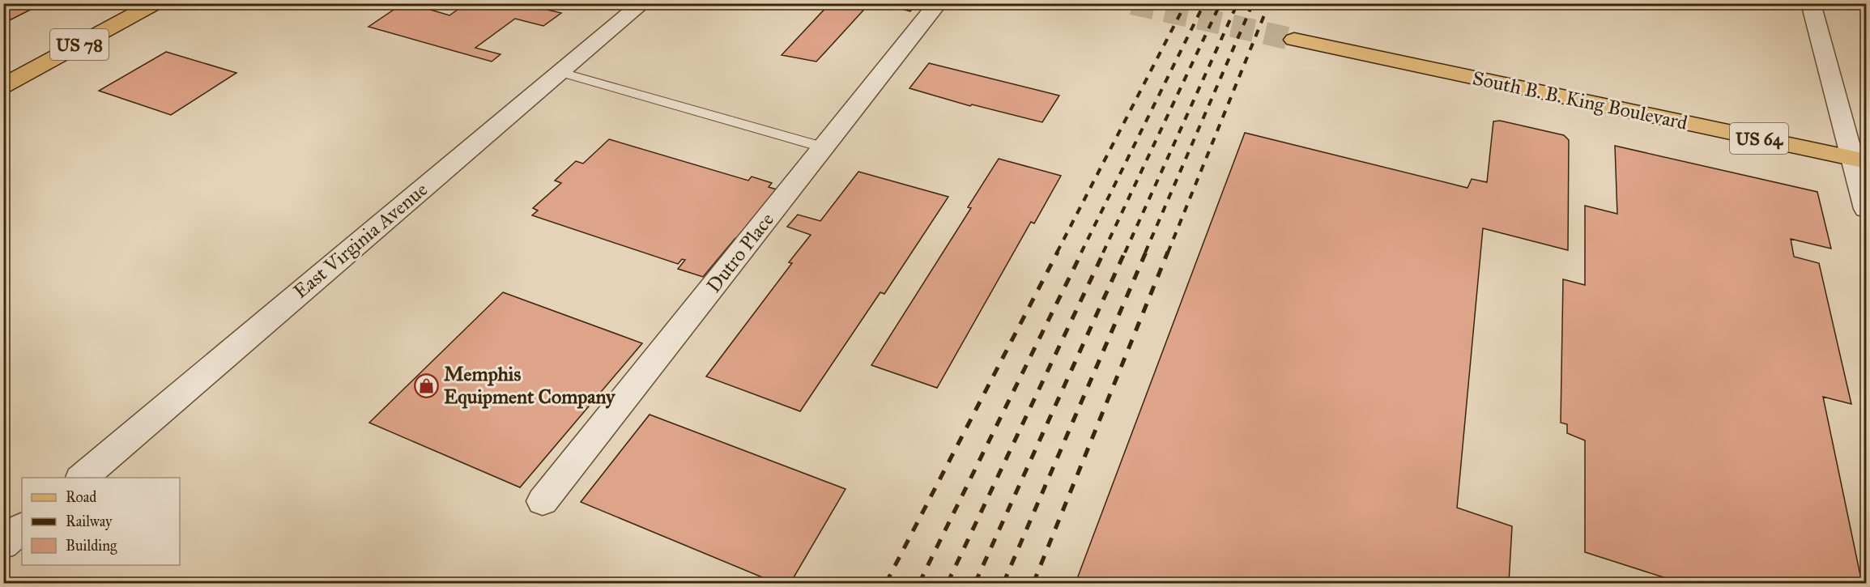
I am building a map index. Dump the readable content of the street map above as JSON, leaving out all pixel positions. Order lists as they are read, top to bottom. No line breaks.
{"streets":{"main road":["US 78","South B. B. King Boulevard","US 64"],"street":["East Virginia Avenue","Dutro Place"]},"places":{"shop":["Memphis Equipment Company"]},"legend":["Road","Railway","Building"]}
